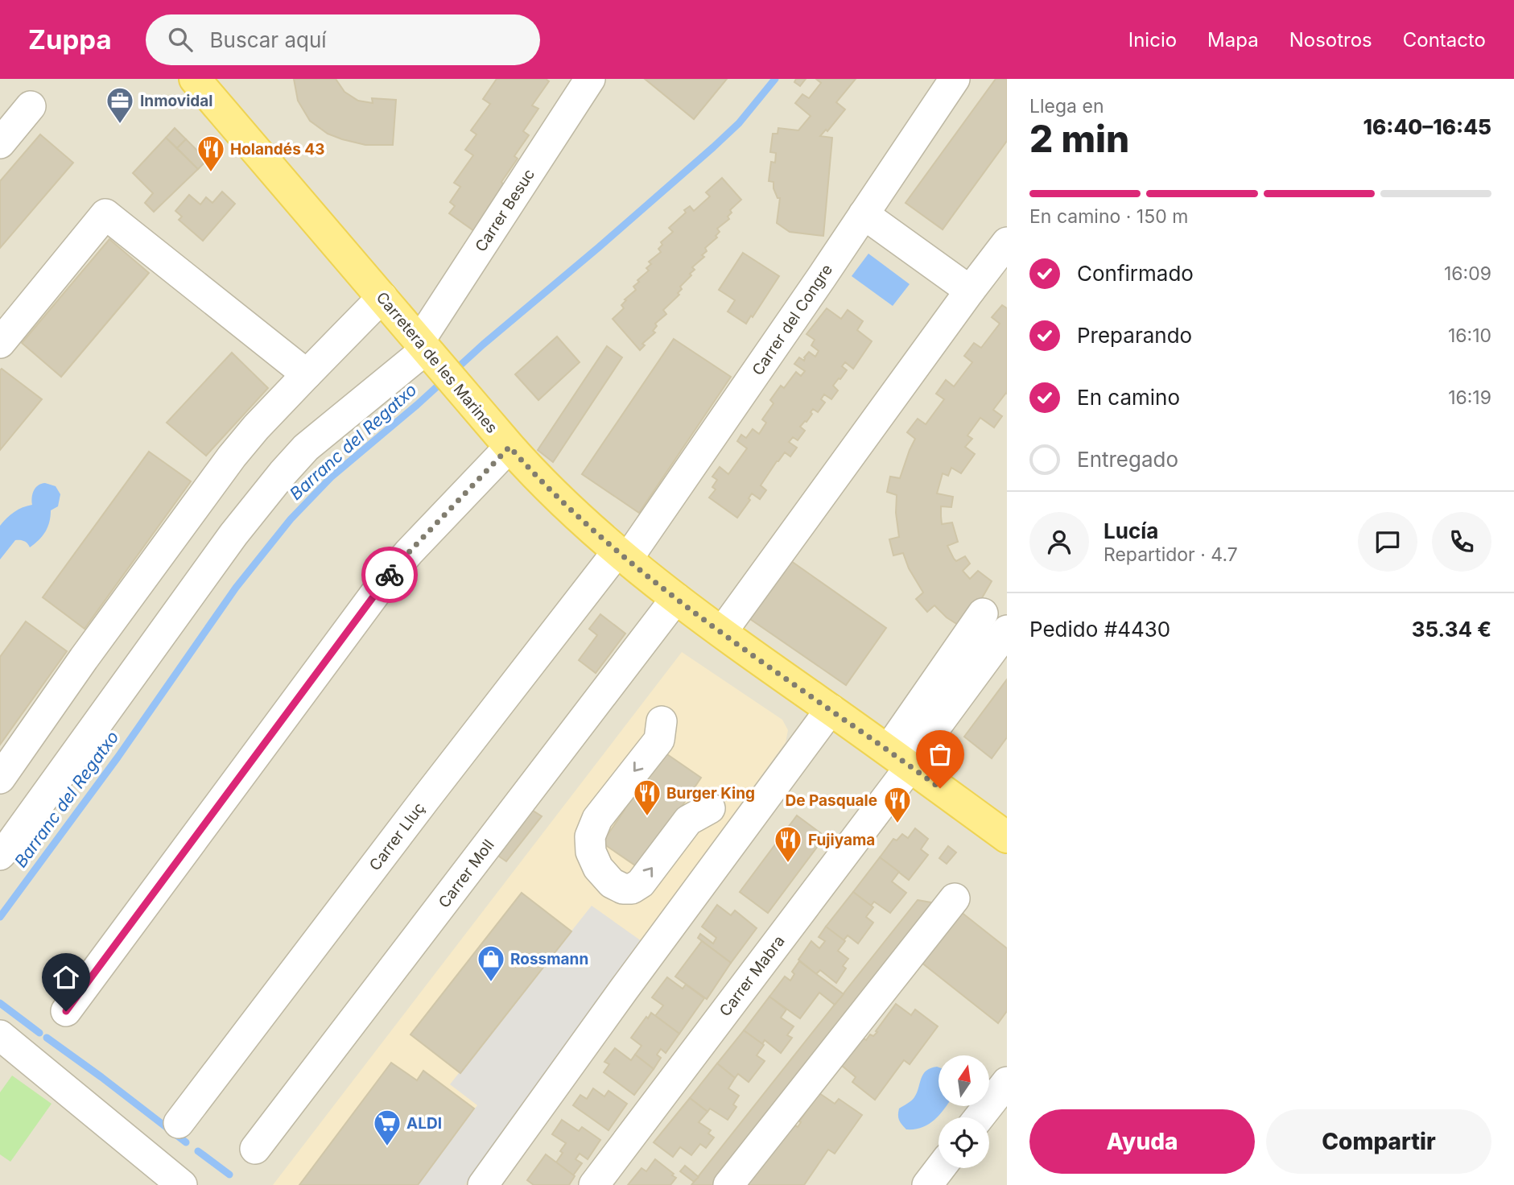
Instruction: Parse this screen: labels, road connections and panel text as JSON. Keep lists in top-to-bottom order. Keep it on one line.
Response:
{"streets":{"main road":["Carretera de les Marines"],"street":["Carrer Besuc","Carrer del Congre","Carrer Lluç","Carrer Moll","Carrer Mabra"]},"crossings":[["Carrer Besuc","Carretera de les Marines"],["Carrer del Congre","Carretera de les Marines"],["Carrer del Congre","Carrer Lluç"],["Carretera de les Marines","Carrer Lluç"],["Carretera de les Marines","Carrer Moll"],["Carretera de les Marines","Carrer Mabra"]],"water":["Barranc del Regatxo"],"places":{"office":["Inmovidal"],"restaurant":["Holandés 43","Burger King","De Pasquale","Fujiyama"],"shop":["Rossmann"],"supermarket":["ALDI"]},"north":"top","page":{"header":"Zuppa","search":"Buscar aquí","nav":["Inicio","Mapa","Nosotros","Contacto"],"heading":["2 min","Llega en","16:40–16:45"],"panel":["Lucía","Repartidor · 4.7","Pedido #4430","35.34 €"],"bar":"En camino · 150 m","list":[["Confirmado","16:09"],["Preparando","16:10"],["En camino","16:19"],"Entregado"],"buttons":["Ayuda","Compartir"]}}
